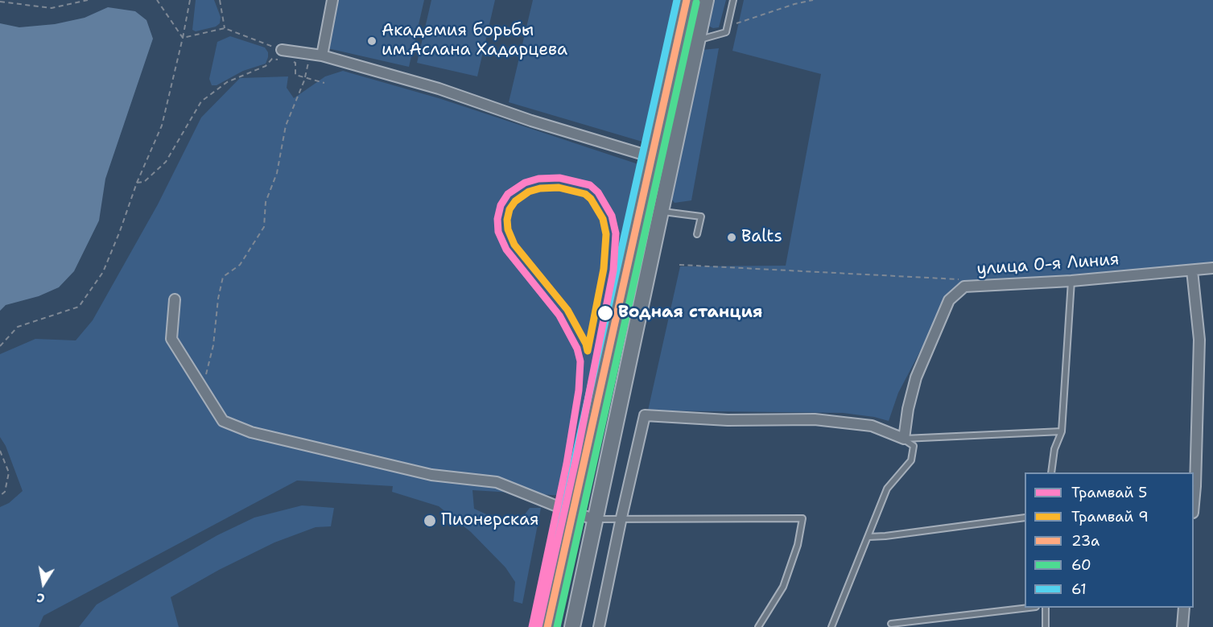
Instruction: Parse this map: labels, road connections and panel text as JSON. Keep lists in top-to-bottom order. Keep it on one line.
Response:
{"streets":{"street":["улица 0-я Линия"]},"places":["Академия борьбы им.Аслана Хадарцева","Balts","Водная станция","Пионерская"],"lines":["transit line 23a","transit line 61","transit line 60","tram line 5","tram line 9"],"legend":["Трамвай 5","Трамвай 9","23a","60","61"],"north":"bottom"}
